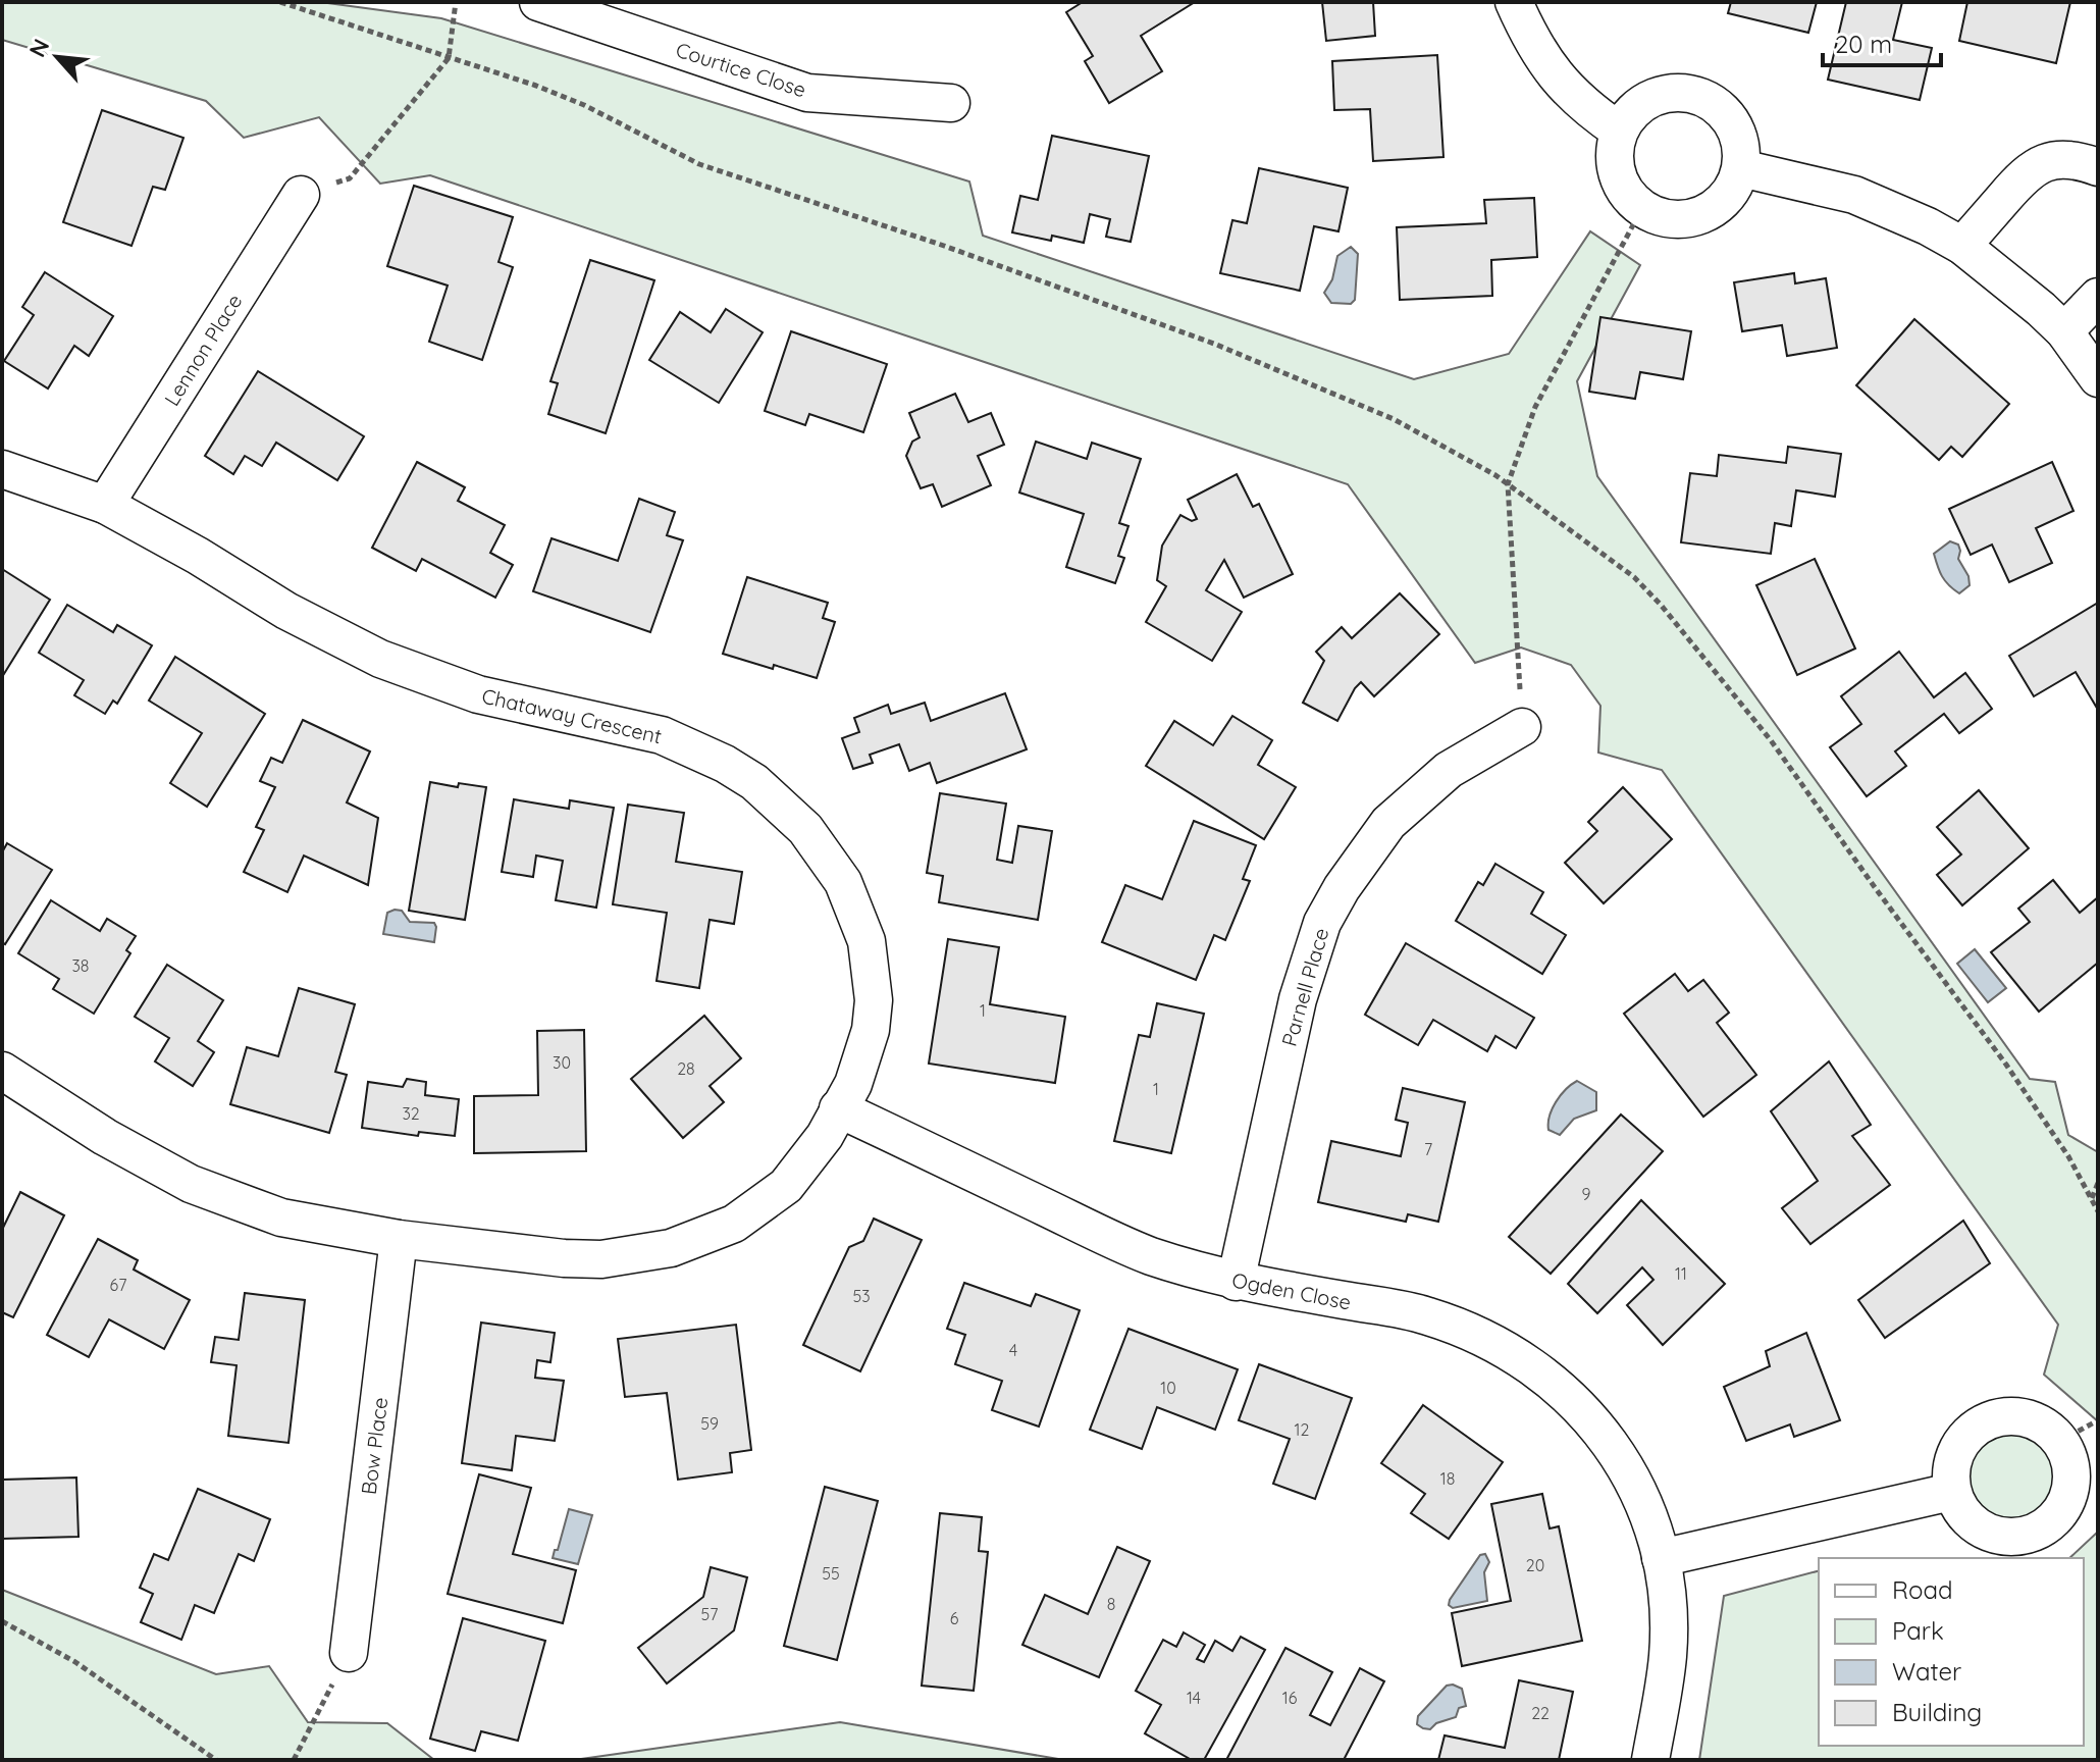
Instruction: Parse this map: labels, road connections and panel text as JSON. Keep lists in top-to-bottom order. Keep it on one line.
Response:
{"streets":{"street":["Courtice Close","Lennon Place","Chataway Crescent","Parnell Place","Ogden Close","Bow Place"]},"crossings":[["Lennon Place","Chataway Crescent"],["Chataway Crescent","Ogden Close"],["Chataway Crescent","Bow Place"],["Parnell Place","Ogden Close"]],"house_numbers":["38","1","30","28","1","32","7","9","11","67","53","4","10","59","12","18","20","55","8","57","6","14","16","22"],"legend":["Road","Park","Water","Building"],"scale_bar":"20 m","north":"top left"}
